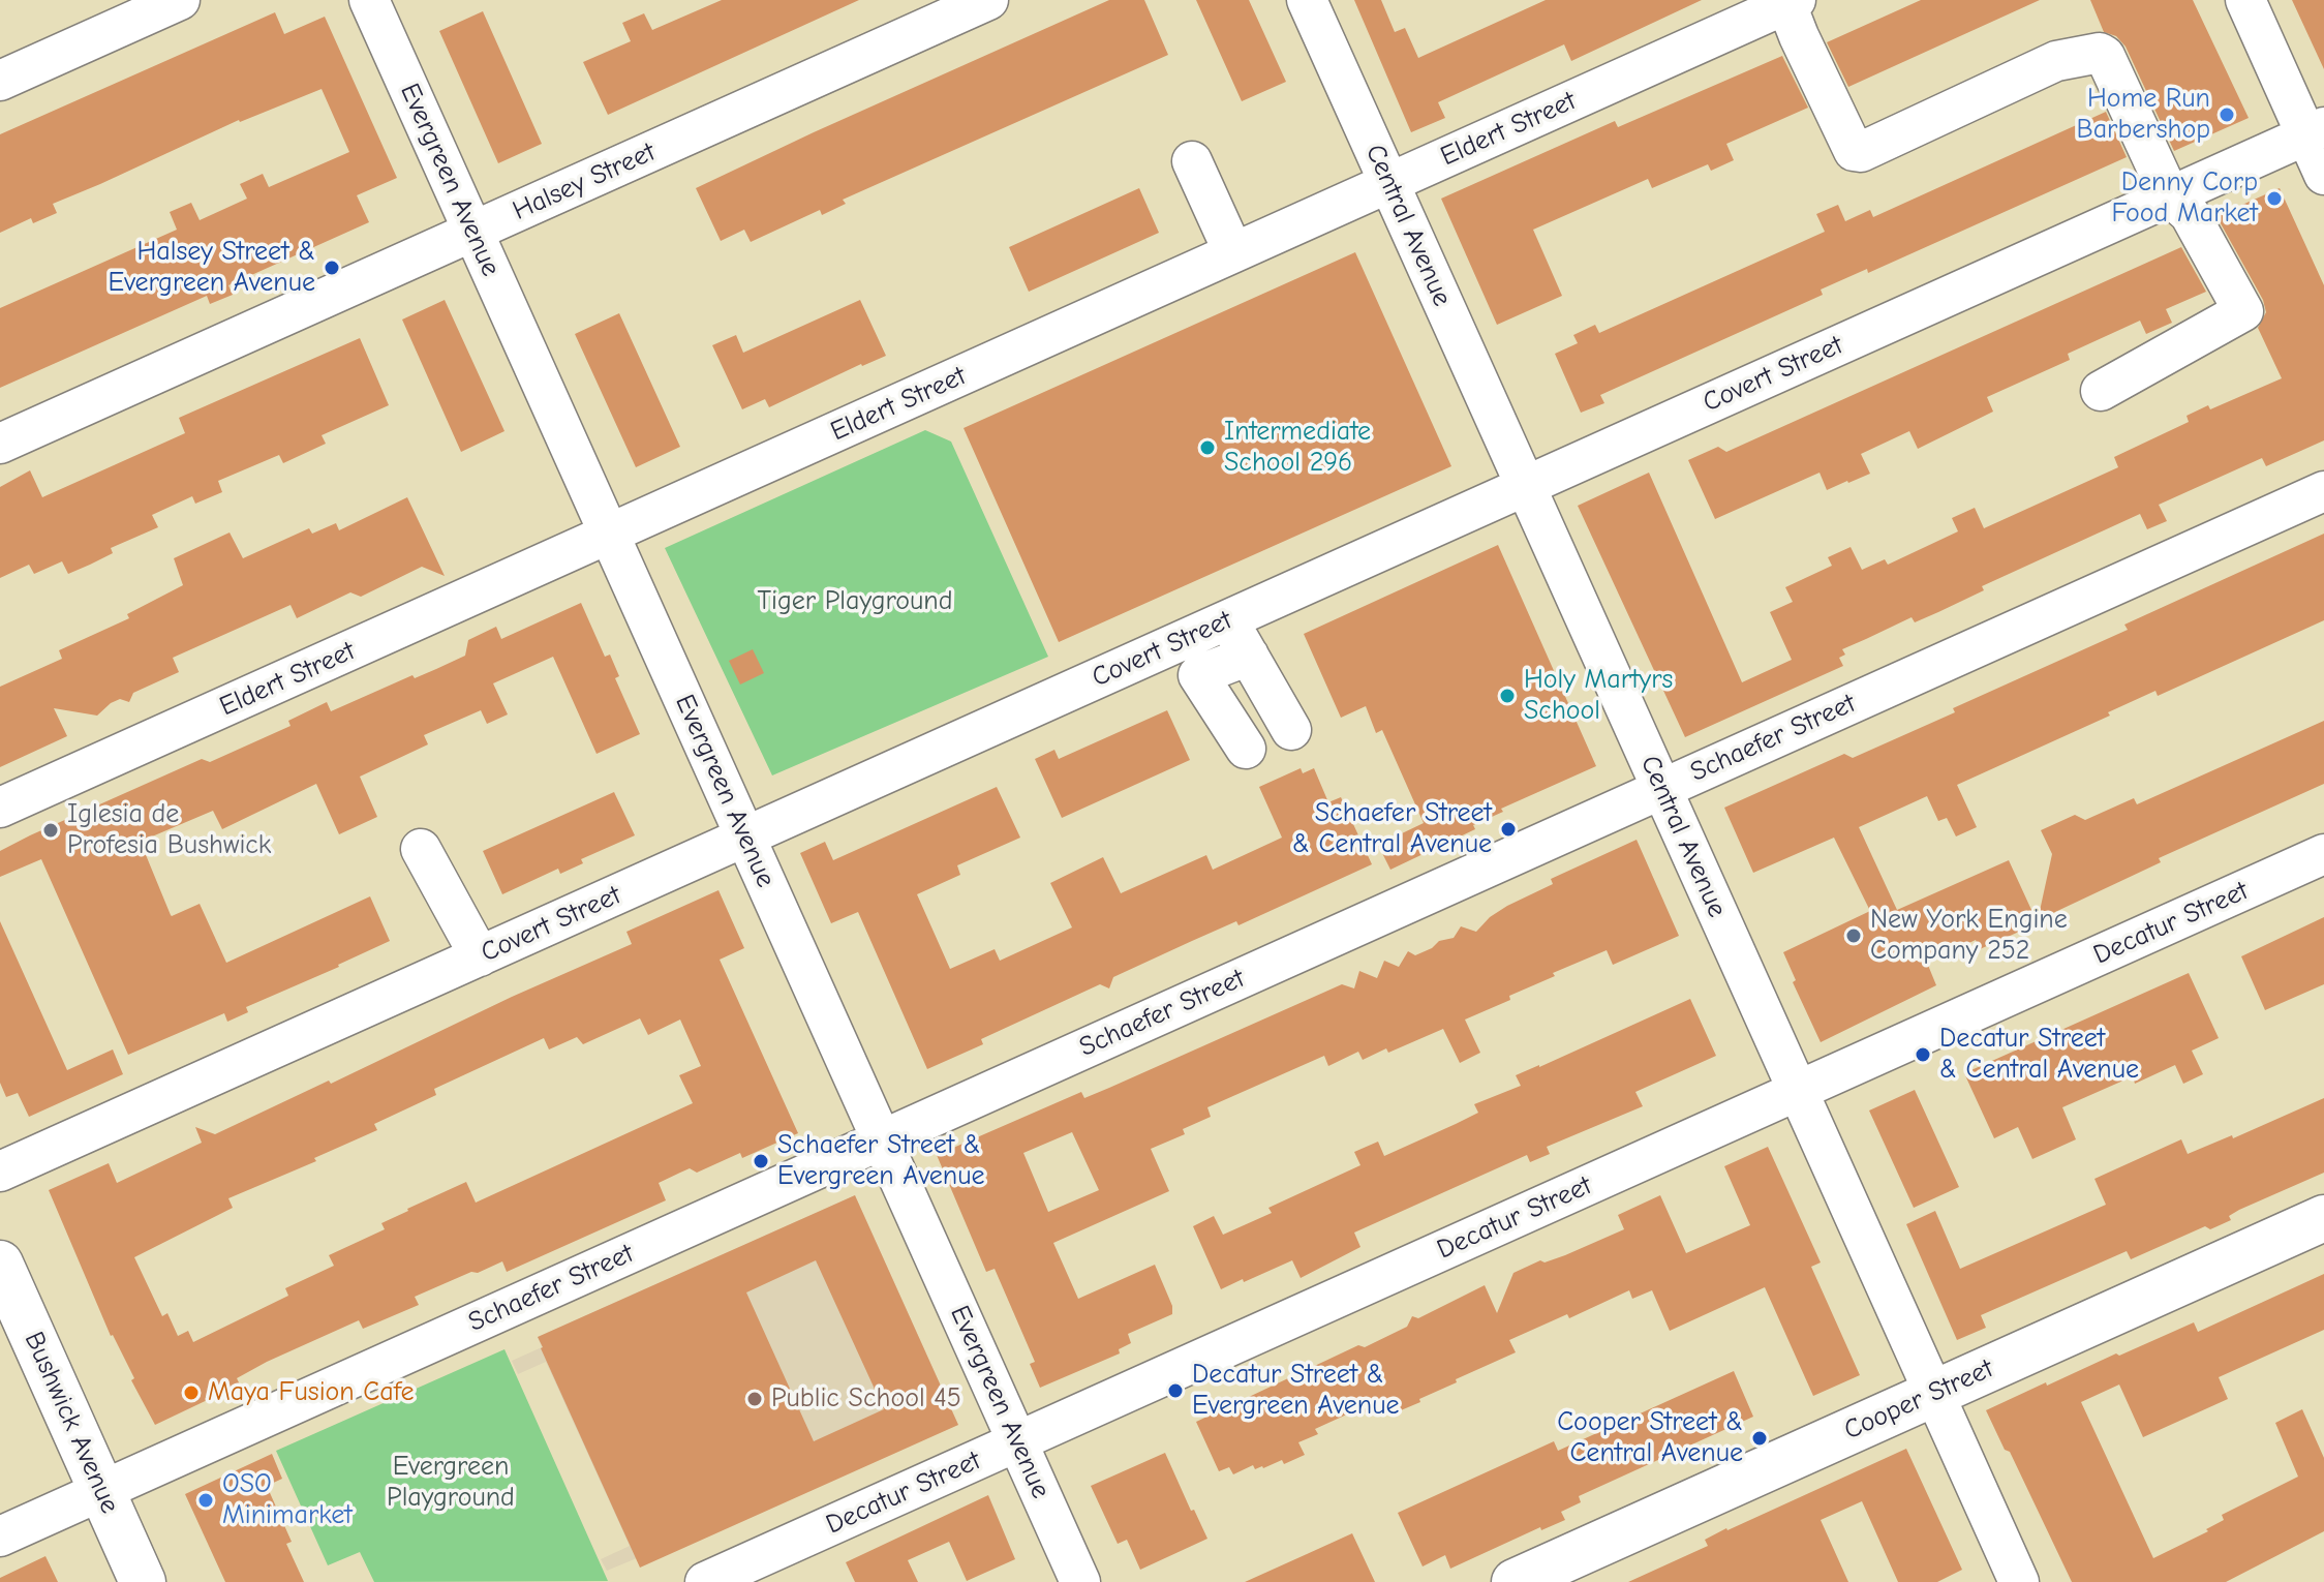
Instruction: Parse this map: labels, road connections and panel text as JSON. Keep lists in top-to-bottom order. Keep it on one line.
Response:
{"streets":{"main road":["Cooper Street","Bushwick Avenue"],"street":["Eldert Street","Evergreen Avenue","Halsey Street","Central Avenue","Covert Street","Schaefer Street","Decatur Street"]},"crossings":[["Eldert Street","Evergreen Avenue"],["Eldert Street","Central Avenue"],["Evergreen Avenue","Halsey Street"],["Evergreen Avenue","Covert Street"],["Evergreen Avenue","Schaefer Street"],["Evergreen Avenue","Decatur Street"],["Central Avenue","Covert Street"],["Central Avenue","Schaefer Street"],["Central Avenue","Decatur Street"],["Central Avenue","Cooper Street"],["Schaefer Street","Bushwick Avenue"]],"parks":["Tiger Playground","Evergreen Playground"],"places":["Home Run Barbershop","Denny Corp Food Market","Halsey Street & Evergreen Avenue","Intermediate School 296","Holy Martyrs School","Schaefer Street & Central Avenue","Iglesia de Profesia Bushwick","New York Engine Company 252","Decatur Street & Central Avenue","Schaefer Street & Evergreen Avenue","Decatur Street & Evergreen Avenue","Maya Fusion Cafe","Public School 45","Cooper Street & Central Avenue","OSO Minimarket"]}
